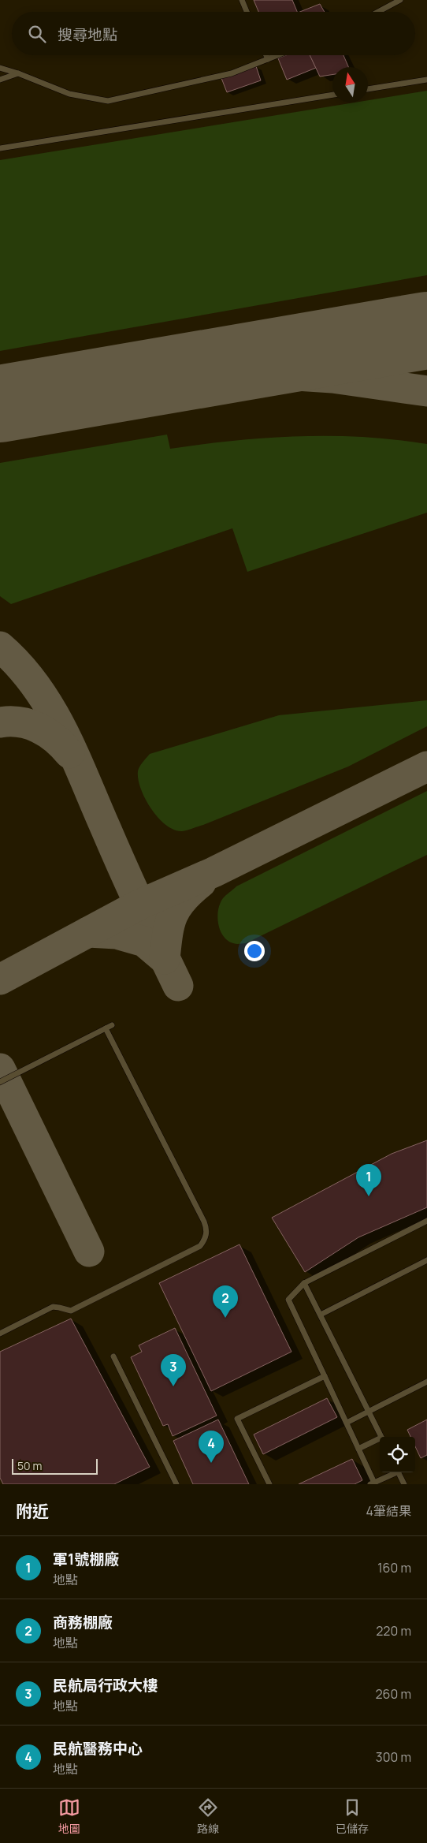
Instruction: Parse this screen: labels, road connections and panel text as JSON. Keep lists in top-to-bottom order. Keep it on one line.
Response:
{"scale_bar":"50 m","north":"top","page":{"search":"搜尋地點","pins":["1","2","3","4"],"scale":"50 m","heading":["附近","4筆結果"],"list":[{"mark":"1","name":"軍1號棚廠","note":"地點","value":"160 m"},{"mark":"2","name":"商務棚廠","note":"地點","value":"220 m"},{"mark":"3","name":"民航局行政大樓","note":"地點","value":"260 m"},{"mark":"4","name":"民航醫務中心","note":"地點","value":"300 m"}],"nav":["地圖","路線","已儲存"]}}
